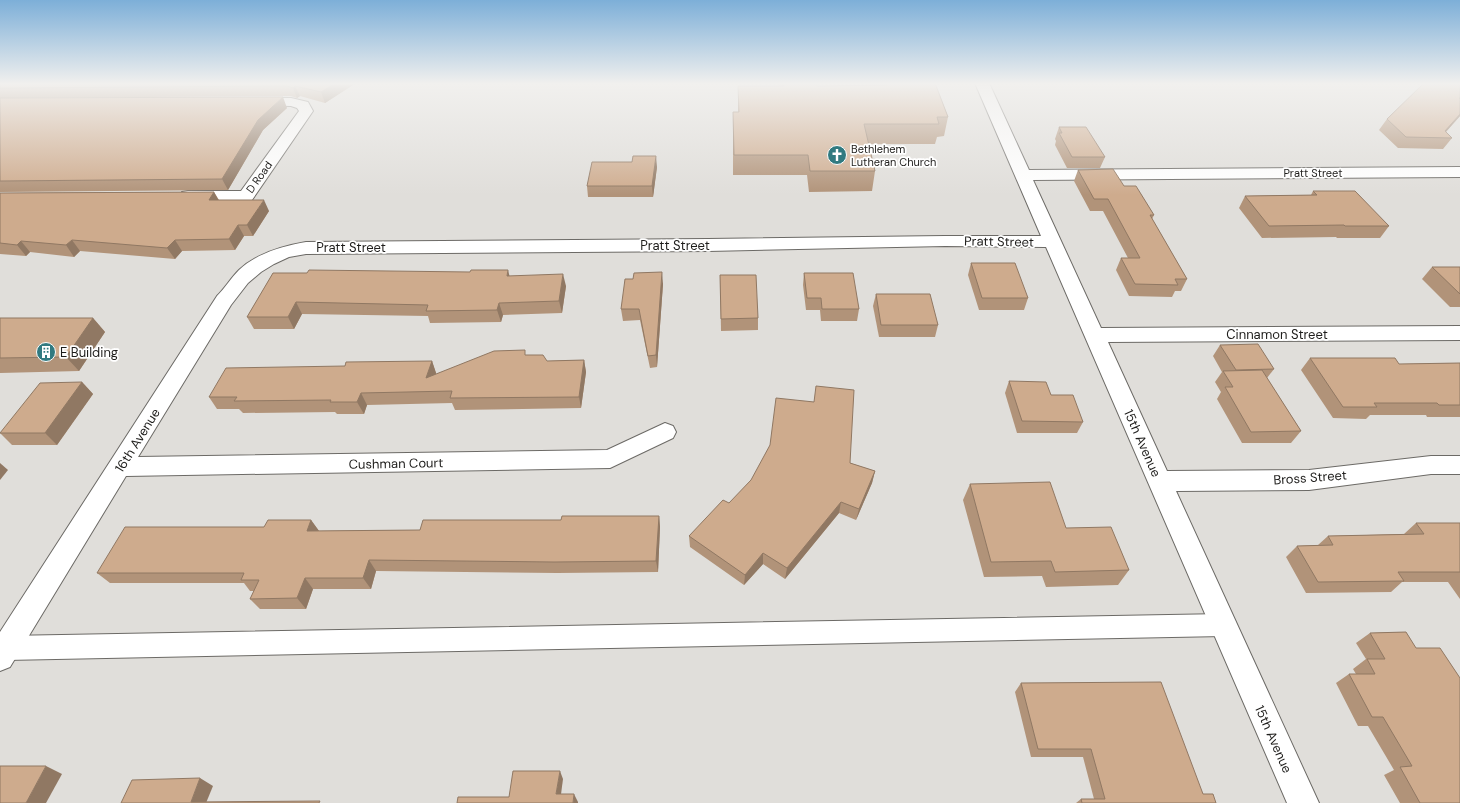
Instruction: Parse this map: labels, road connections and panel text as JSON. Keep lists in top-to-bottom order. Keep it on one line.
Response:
{"streets":{"street":["Pratt Street","D Road","Cinnamon Street","16th Avenue","15th Avenue","Cushman Court","Bross Street"]},"crossings":[["Pratt Street","16th Avenue"],["Pratt Street","15th Avenue"],["Cinnamon Street","15th Avenue"],["16th Avenue","Cushman Court"],["15th Avenue","Bross Street"]],"places":{"church":["Bethlehem Lutheran Church"],"building":["E Building"]}}
